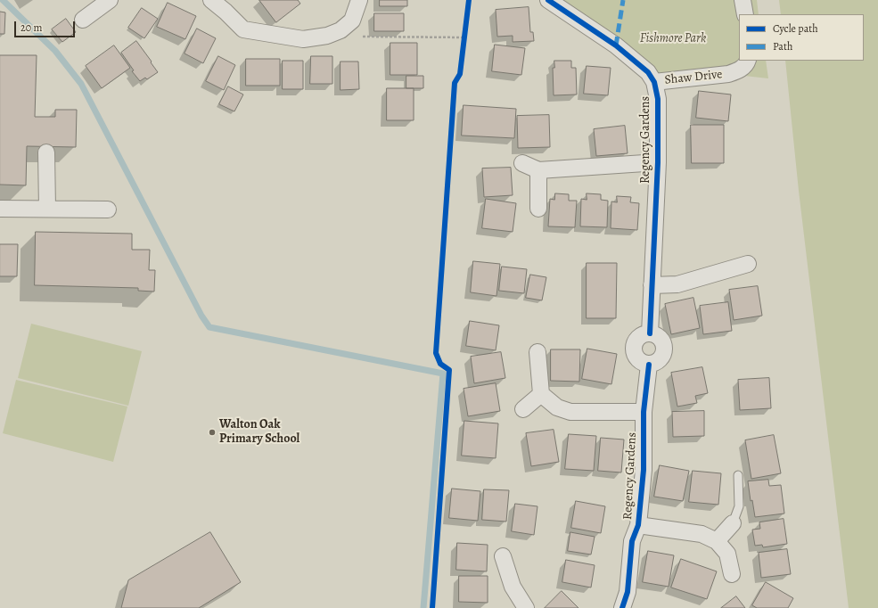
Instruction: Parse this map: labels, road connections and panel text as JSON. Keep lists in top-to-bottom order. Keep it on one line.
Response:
{"streets":{"street":["Shaw Drive","Regency Gardens"]},"crossings":[["Shaw Drive","Regency Gardens"]],"parks":["Fishmore Park"],"places":["Walton Oak Primary School"],"legend":["Cycle path","Path"],"scale_bar":"20 m"}
